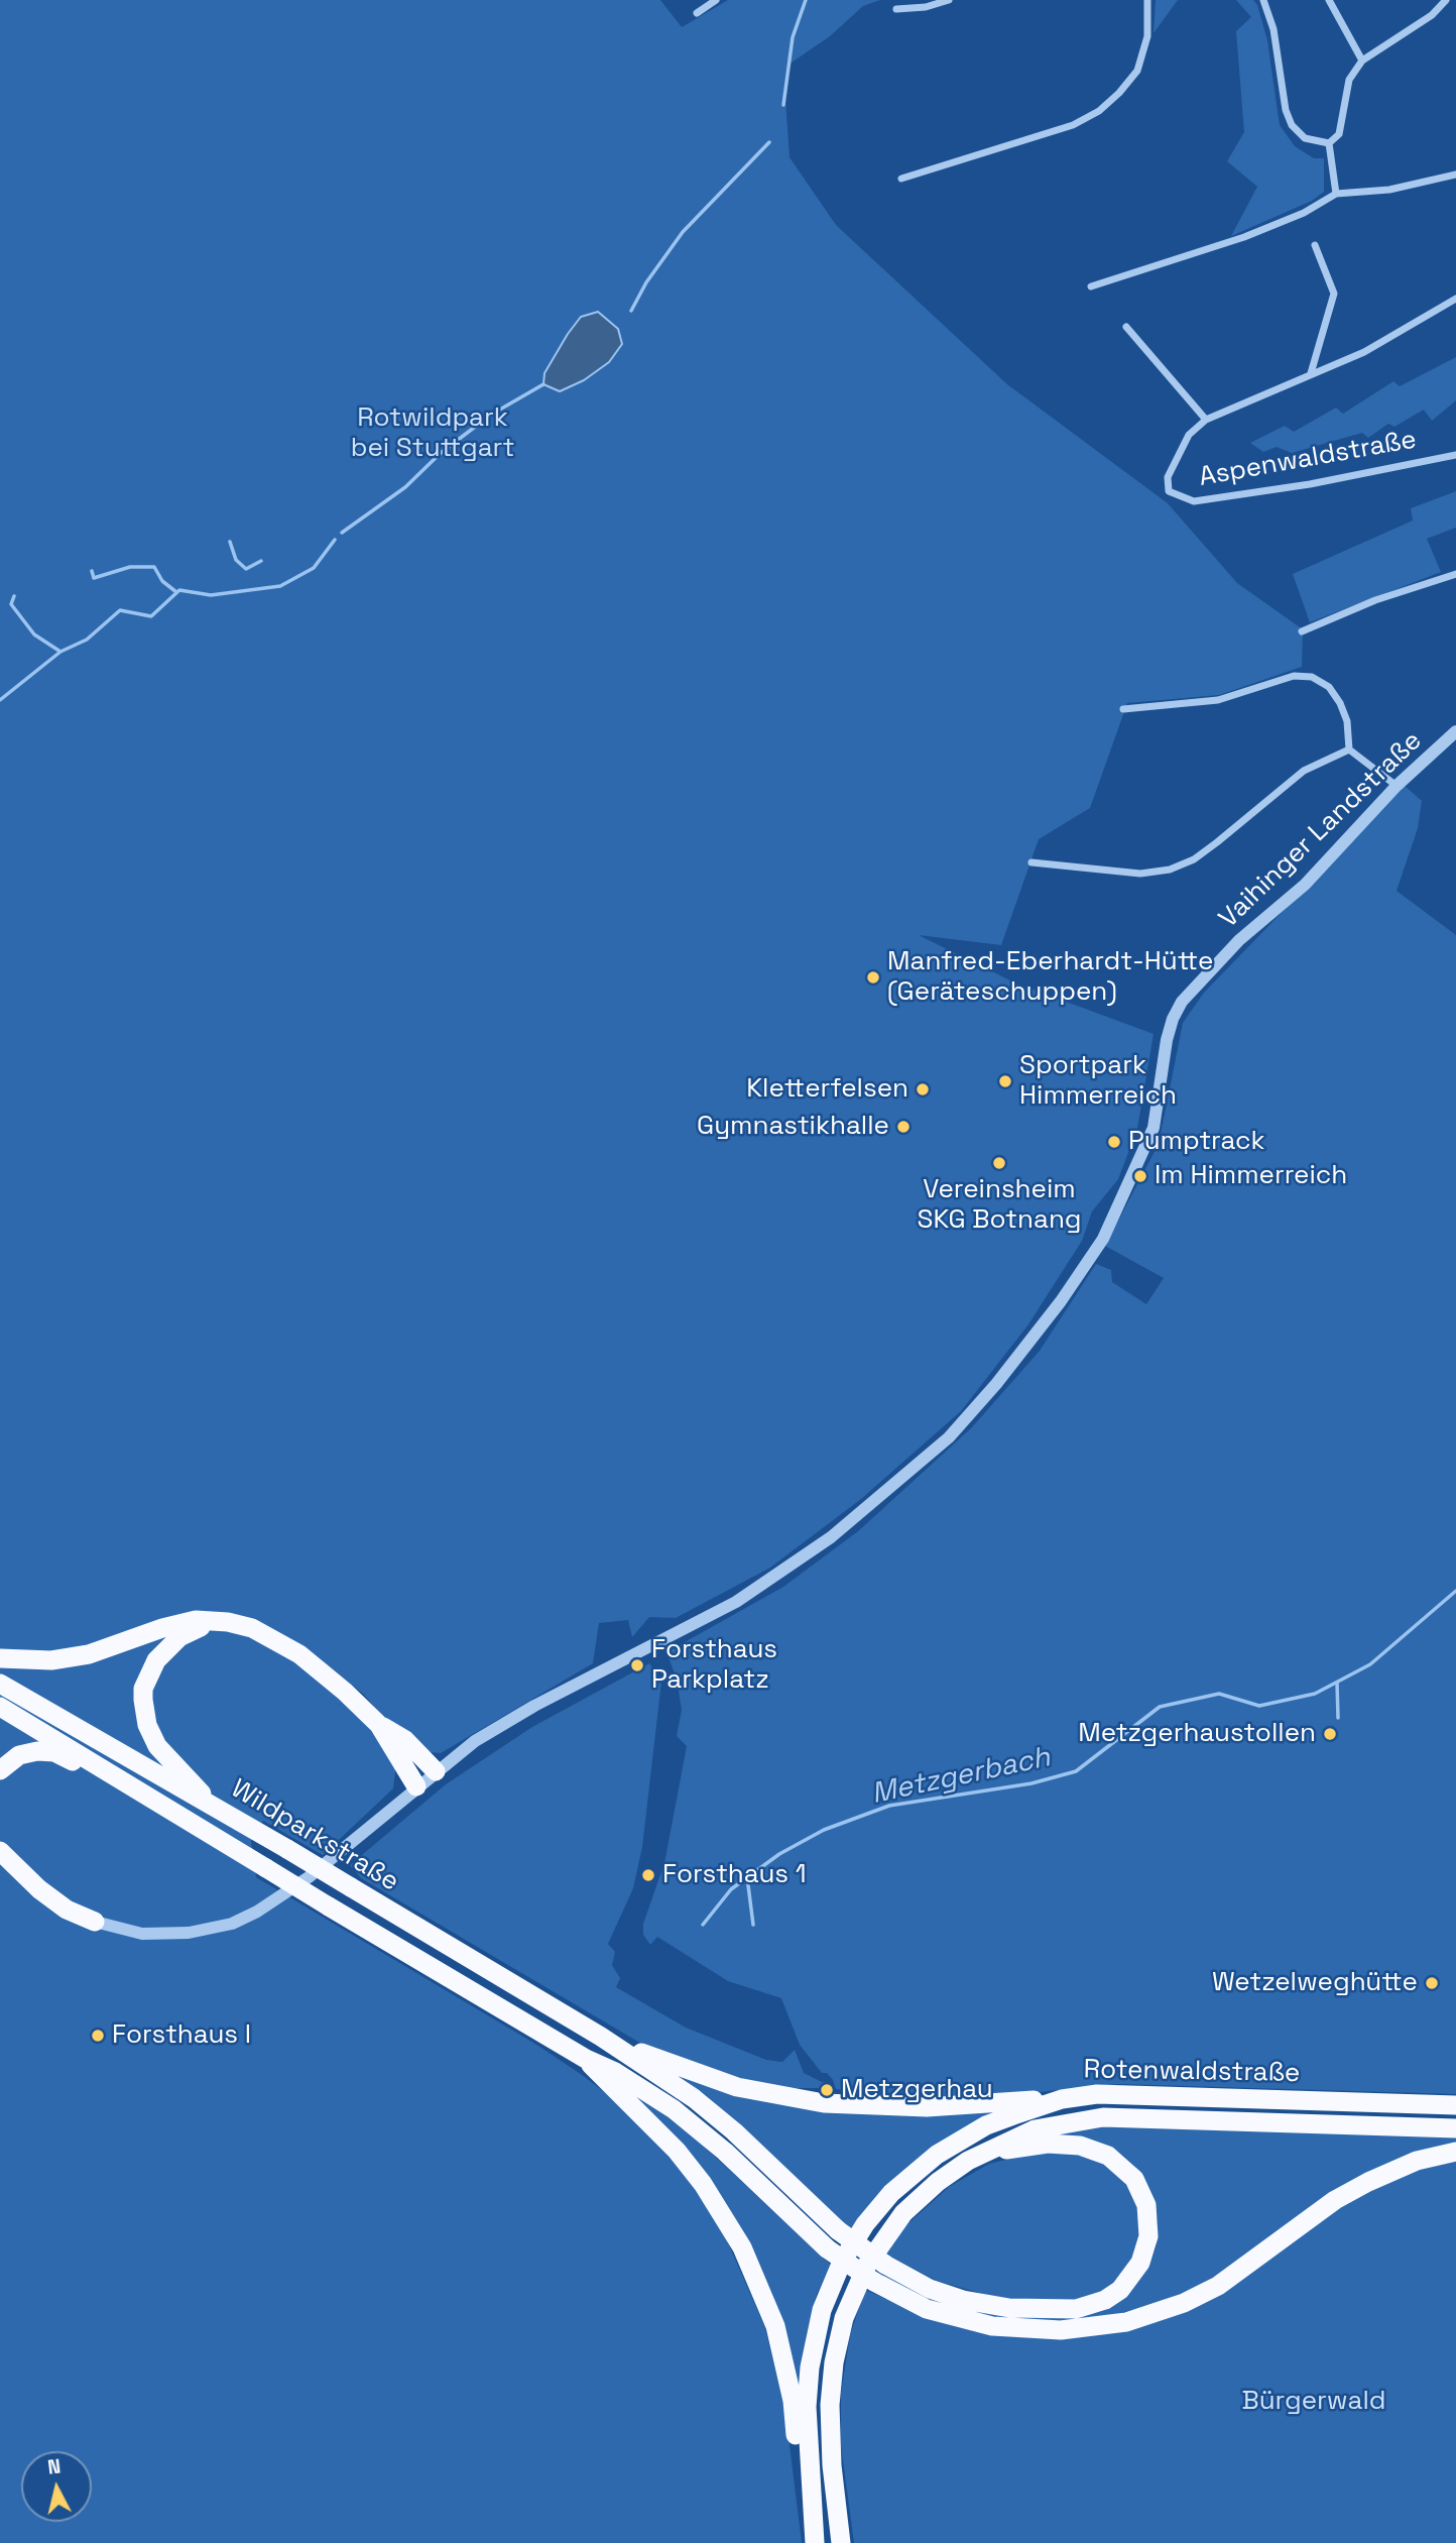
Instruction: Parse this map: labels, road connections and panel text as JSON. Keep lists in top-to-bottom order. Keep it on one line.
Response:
{"streets":{"highway":["Wildparkstraße","Rotenwaldstraße"],"street":["Aspenwaldstraße","Vaihinger Landstraße"]},"water":["Metzgerbach"],"parks":["Rotwildpark bei Stuttgart","Bürgerwald"],"places":["Manfred-Eberhardt-Hütte (Geräteschuppen)","Sportpark Himmerreich","Kletterfelsen","Gymnastikhalle","Pumptrack","Vereinsheim SKG Botnang","Im Himmerreich","Forsthaus Parkplatz","Metzgerhaustollen","Forsthaus 1","Wetzelweghütte","Forsthaus I","Metzgerhau"],"north":"top"}
